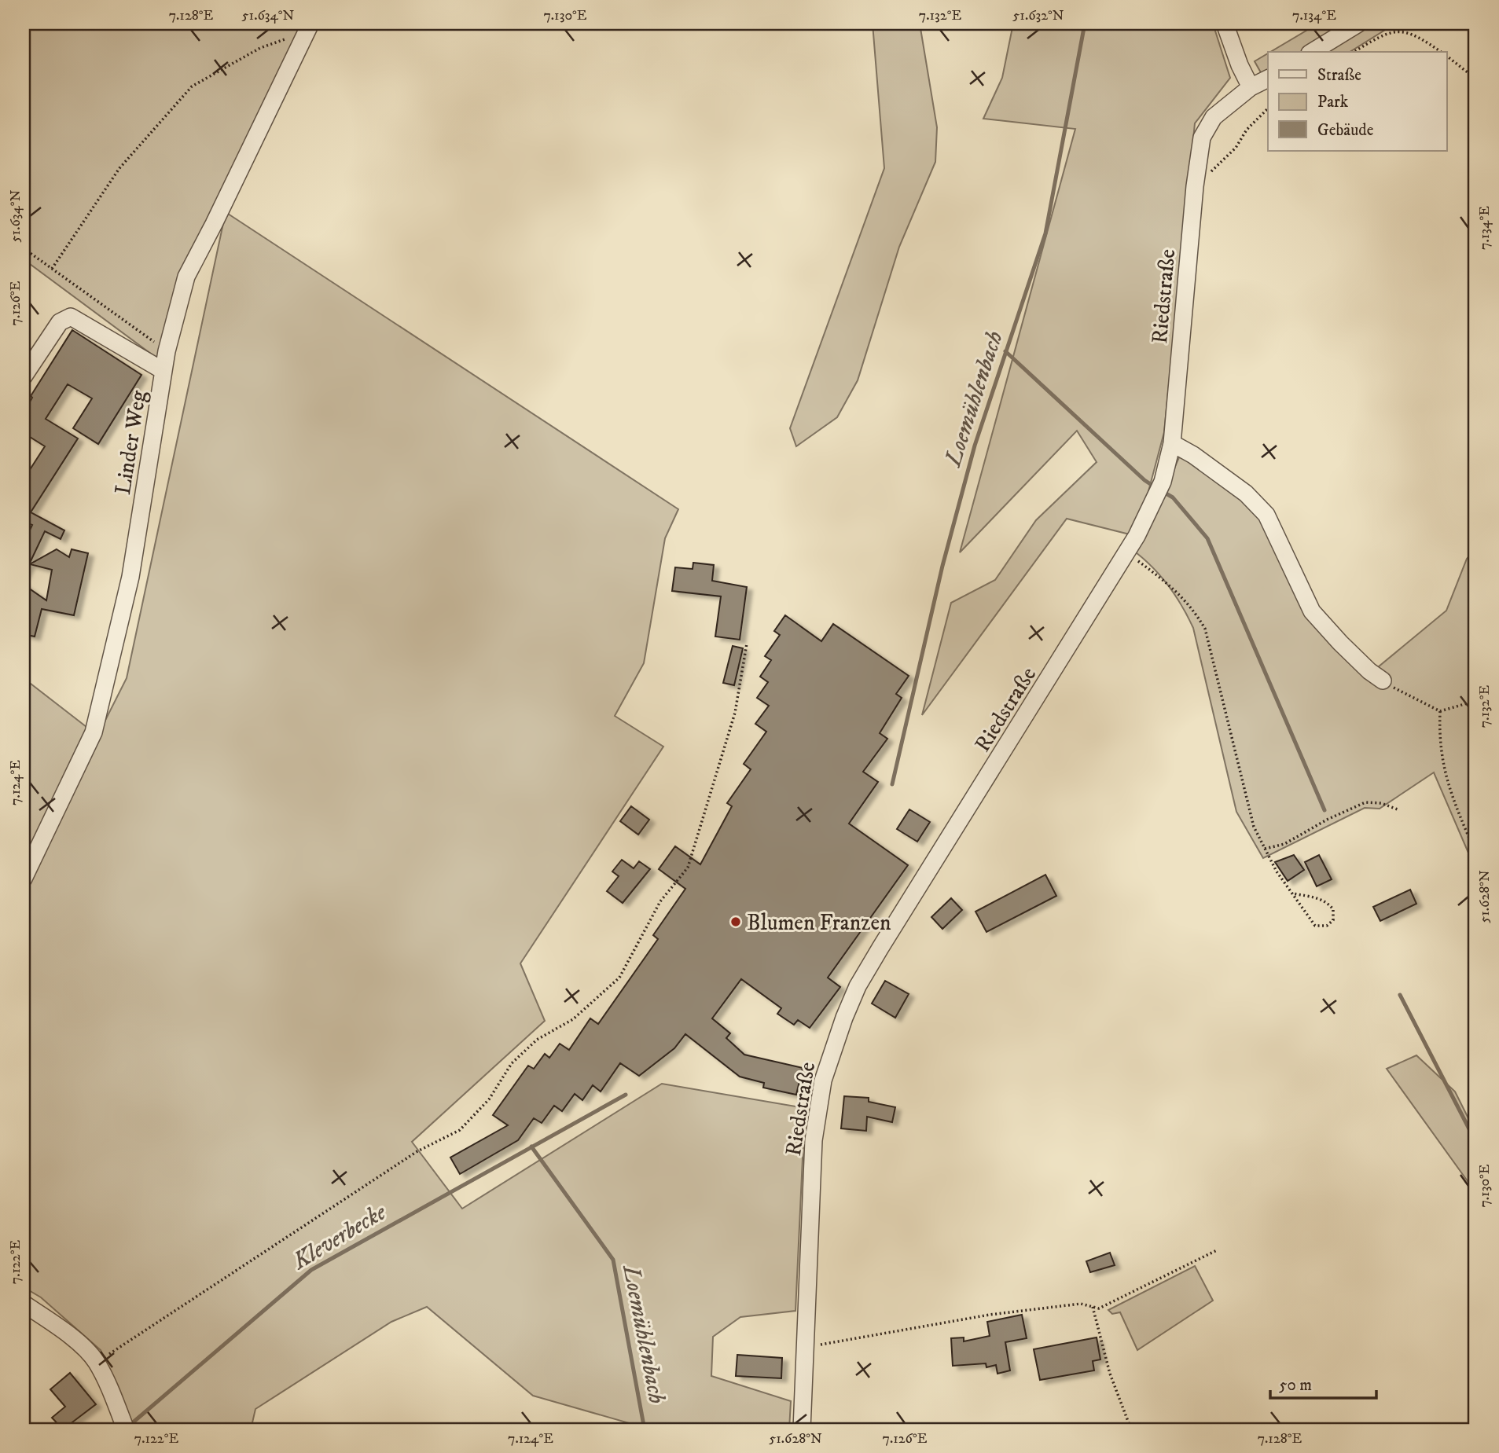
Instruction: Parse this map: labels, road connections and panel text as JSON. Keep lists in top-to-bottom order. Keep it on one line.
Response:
{"streets":{"street":["Riedstraße","Linder Weg"]},"water":["Loemühlenbach","Kleverbecke"],"places":["Blumen Franzen"],"legend":["Straße","Park","Gebäude"],"scale_bar":"50 m","coordinates":["7.128°E","51.634°N","7.130°E","7.132°E","51.632°N","7.134°E","7.126°E","7.124°E","51.628°N","7.122°E"]}
